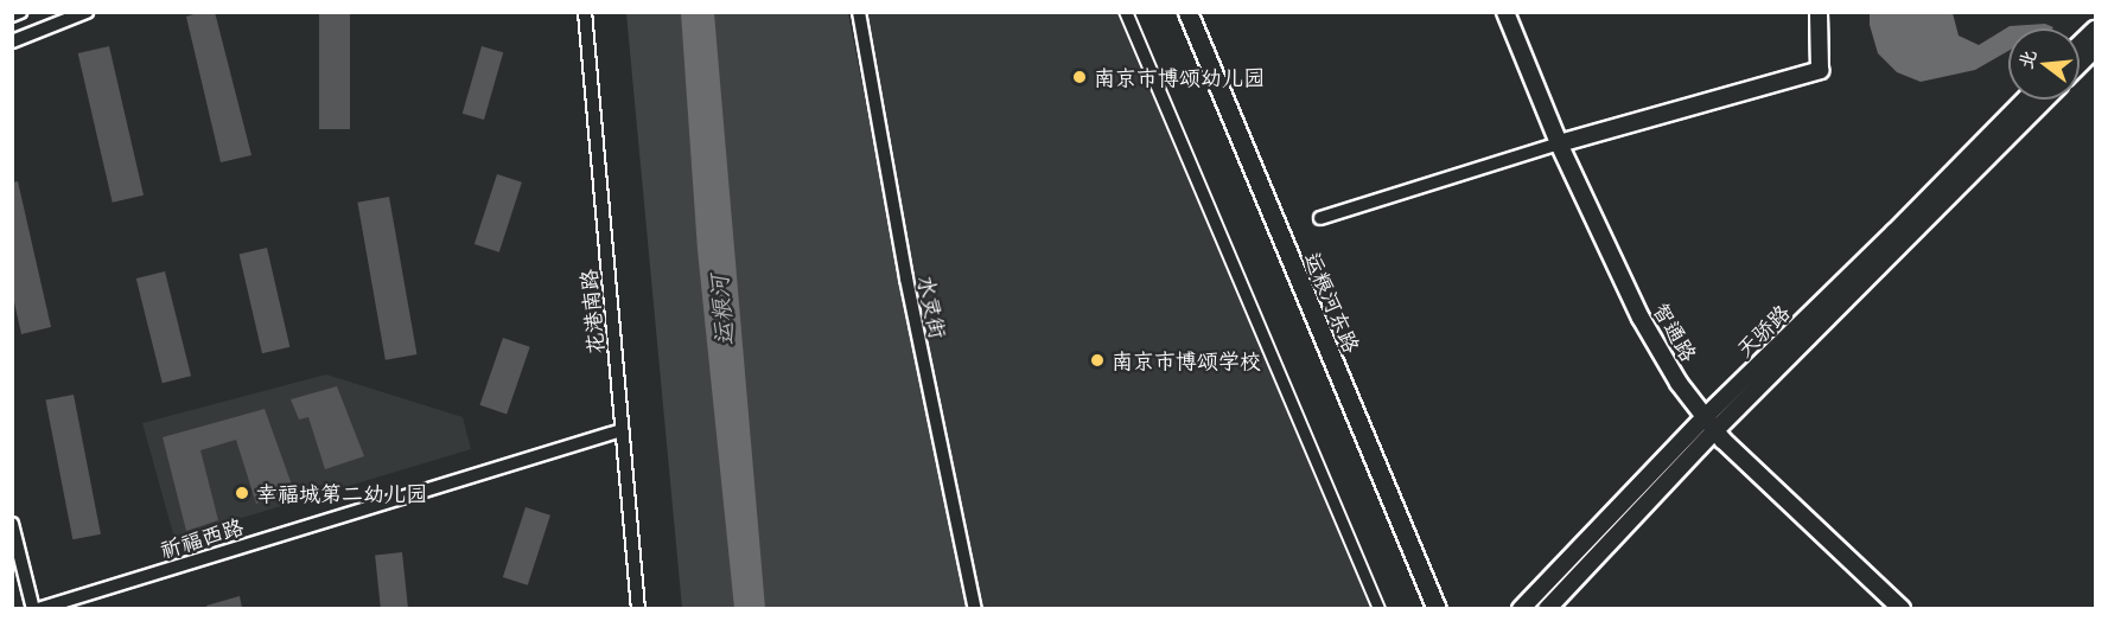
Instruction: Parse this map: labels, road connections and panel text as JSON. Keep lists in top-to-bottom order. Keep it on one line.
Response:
{"streets":{"main road":["运粮河东路"],"street":["水灵街","花港南路","天骄路","智通路","祈福西路"]},"crossings":[["花港南路","祈福西路"],["天骄路","智通路"]],"water":["运粮河"],"places":["南京市博颂幼儿园","南京市博颂学校","幸福城第二幼儿园"],"north":"left"}
